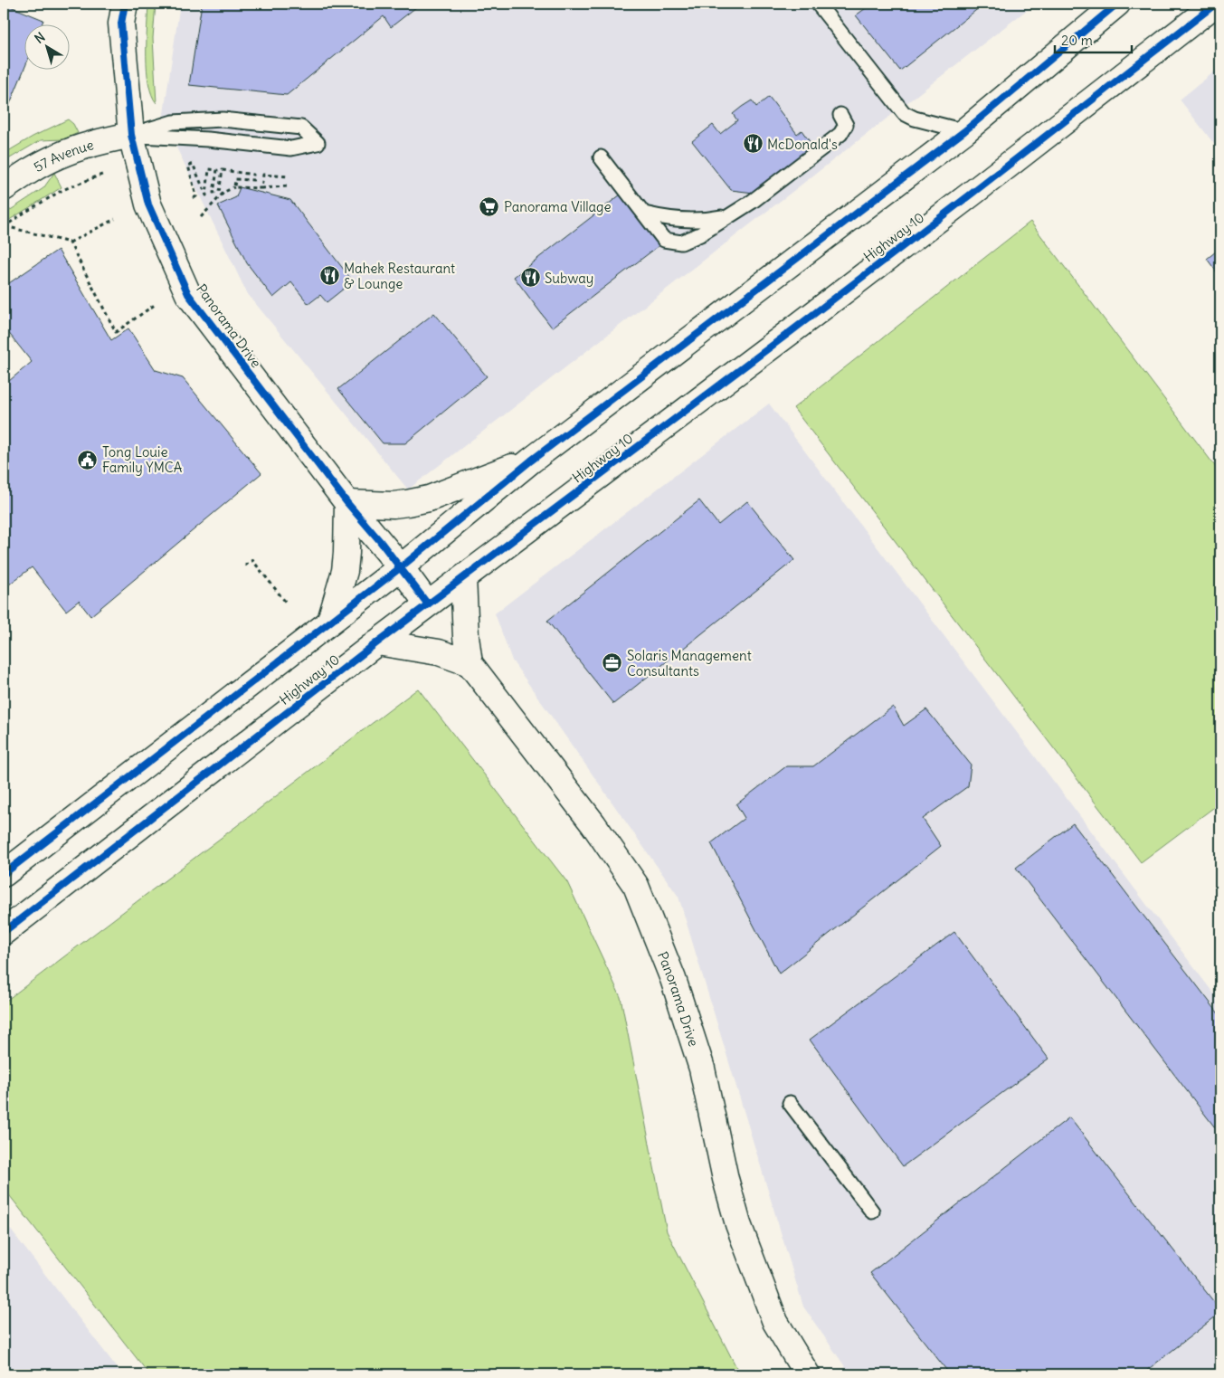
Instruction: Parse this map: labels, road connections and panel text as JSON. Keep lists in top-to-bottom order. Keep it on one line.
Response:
{"streets":{"main road":["57 Avenue","Highway 10","Panorama Drive"]},"crossings":[["57 Avenue","Panorama Drive"],["Highway 10","Panorama Drive"]],"places":{"restaurant":["McDonald's","Mahek Restaurant & Lounge","Subway"],"supermarket":["Panorama Village"],"public building":["Tong Louie Family YMCA"],"office":["Solaris Management Consultants"]},"scale_bar":"20 m","north":"top left"}
